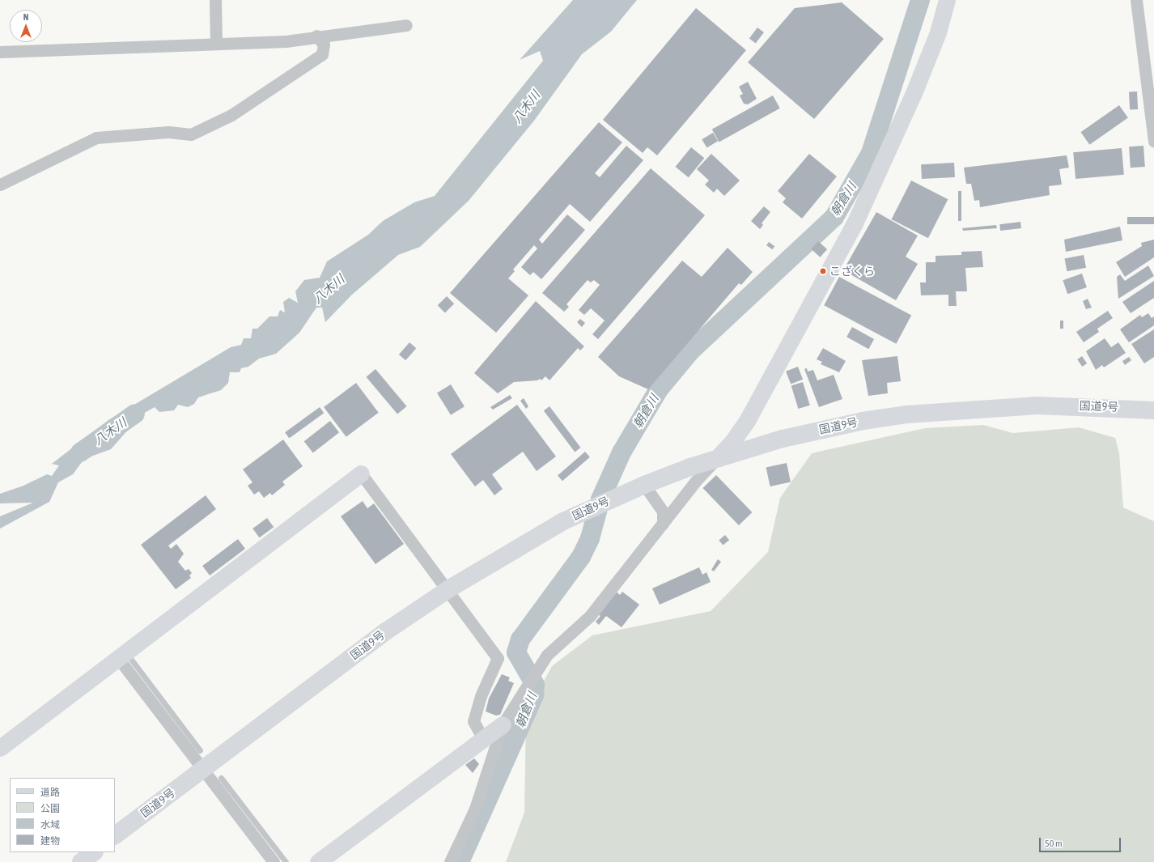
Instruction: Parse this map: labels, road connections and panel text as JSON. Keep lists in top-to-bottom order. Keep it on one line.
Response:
{"streets":{"highway":["国道9号"]},"water":["八木川","朝倉川"],"places":["こざくら"],"legend":["道路","公園","水域","建物"],"scale_bar":"50 m","north":"top"}
